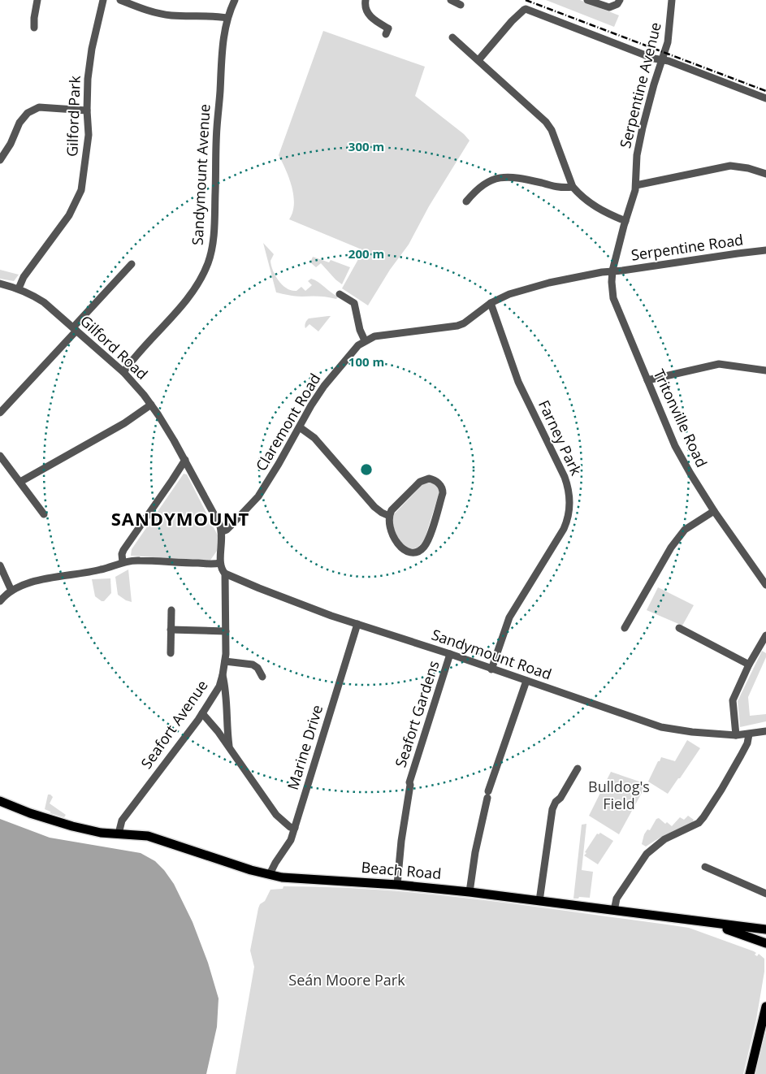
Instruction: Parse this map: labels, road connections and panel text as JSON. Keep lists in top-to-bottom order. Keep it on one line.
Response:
{"streets":{"main road":["Beach Road"],"street":["Serpentine Avenue","Gilford Park","Sandymount Avenue","Serpentine Road","Gilford Road","Tritonville Road","Claremont Road","Farney Park","Sandymount Road","Seafort Gardens","Seafort Avenue","Marine Drive"]},"crossings":[["Serpentine Avenue","Serpentine Road"],["Serpentine Avenue","Tritonville Road"],["Serpentine Avenue","Claremont Road"],["Gilford Park","Gilford Road"],["Sandymount Avenue","Gilford Road"],["Serpentine Road","Tritonville Road"],["Serpentine Road","Claremont Road"],["Gilford Road","Claremont Road"],["Tritonville Road","Claremont Road"],["Claremont Road","Farney Park"],["Farney Park","Sandymount Road"],["Sandymount Road","Seafort Gardens"],["Sandymount Road","Seafort Avenue"],["Sandymount Road","Marine Drive"],["Seafort Gardens","Beach Road"],["Seafort Avenue","Beach Road"],["Marine Drive","Beach Road"]],"districts":["SANDYMOUNT"],"parks":["Bulldog's Field","Seán Moore Park"],"rings":["300 m","200 m","100 m"]}
